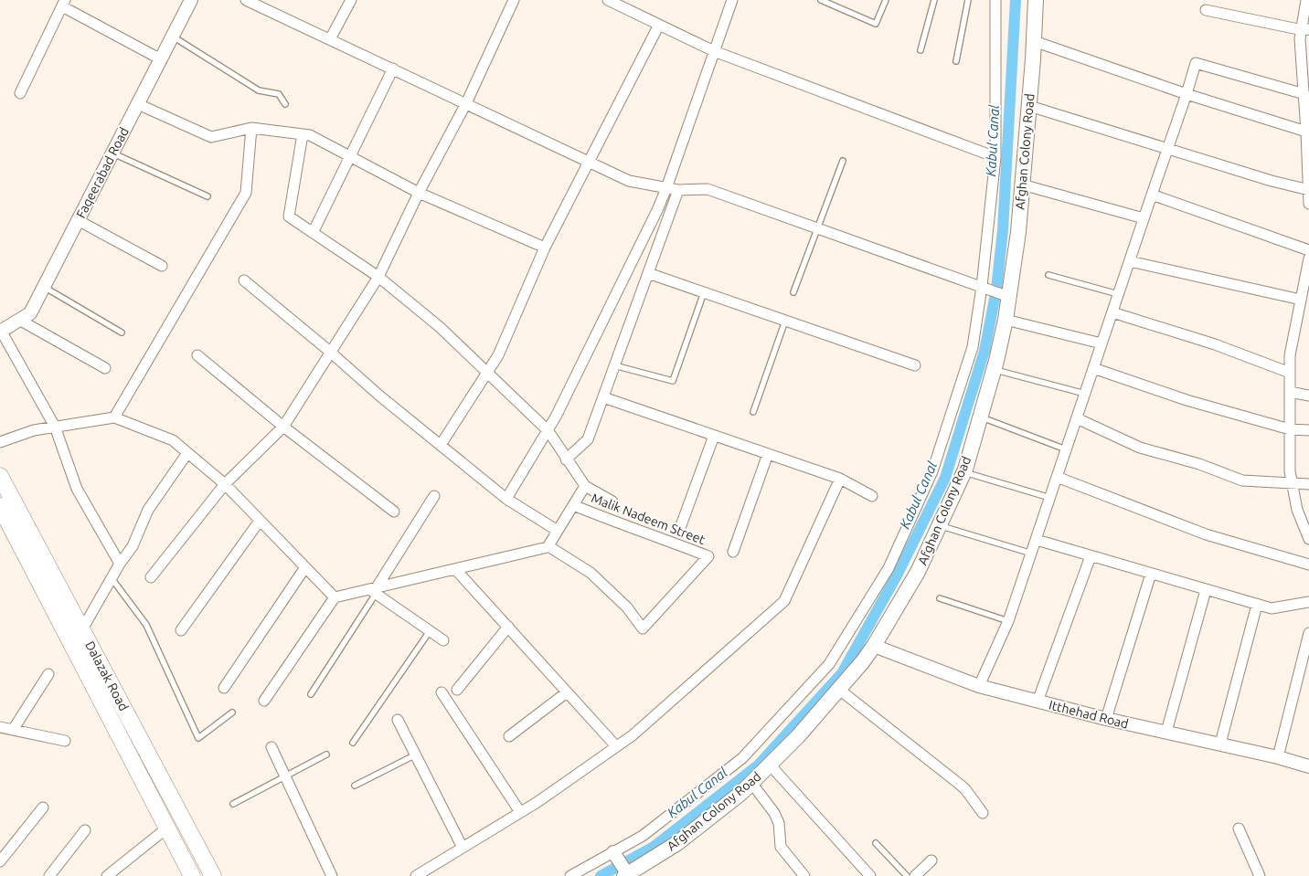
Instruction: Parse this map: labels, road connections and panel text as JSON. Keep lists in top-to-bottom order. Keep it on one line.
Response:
{"streets":{"main road":["Afghan Colony Road","Dalazak Road"],"street":["Faqeerabad Road","Malik Nadeem Street","Itthehad Road"]},"crossings":[["Afghan Colony Road","Itthehad Road"]],"water":["Kabul Canal"]}
